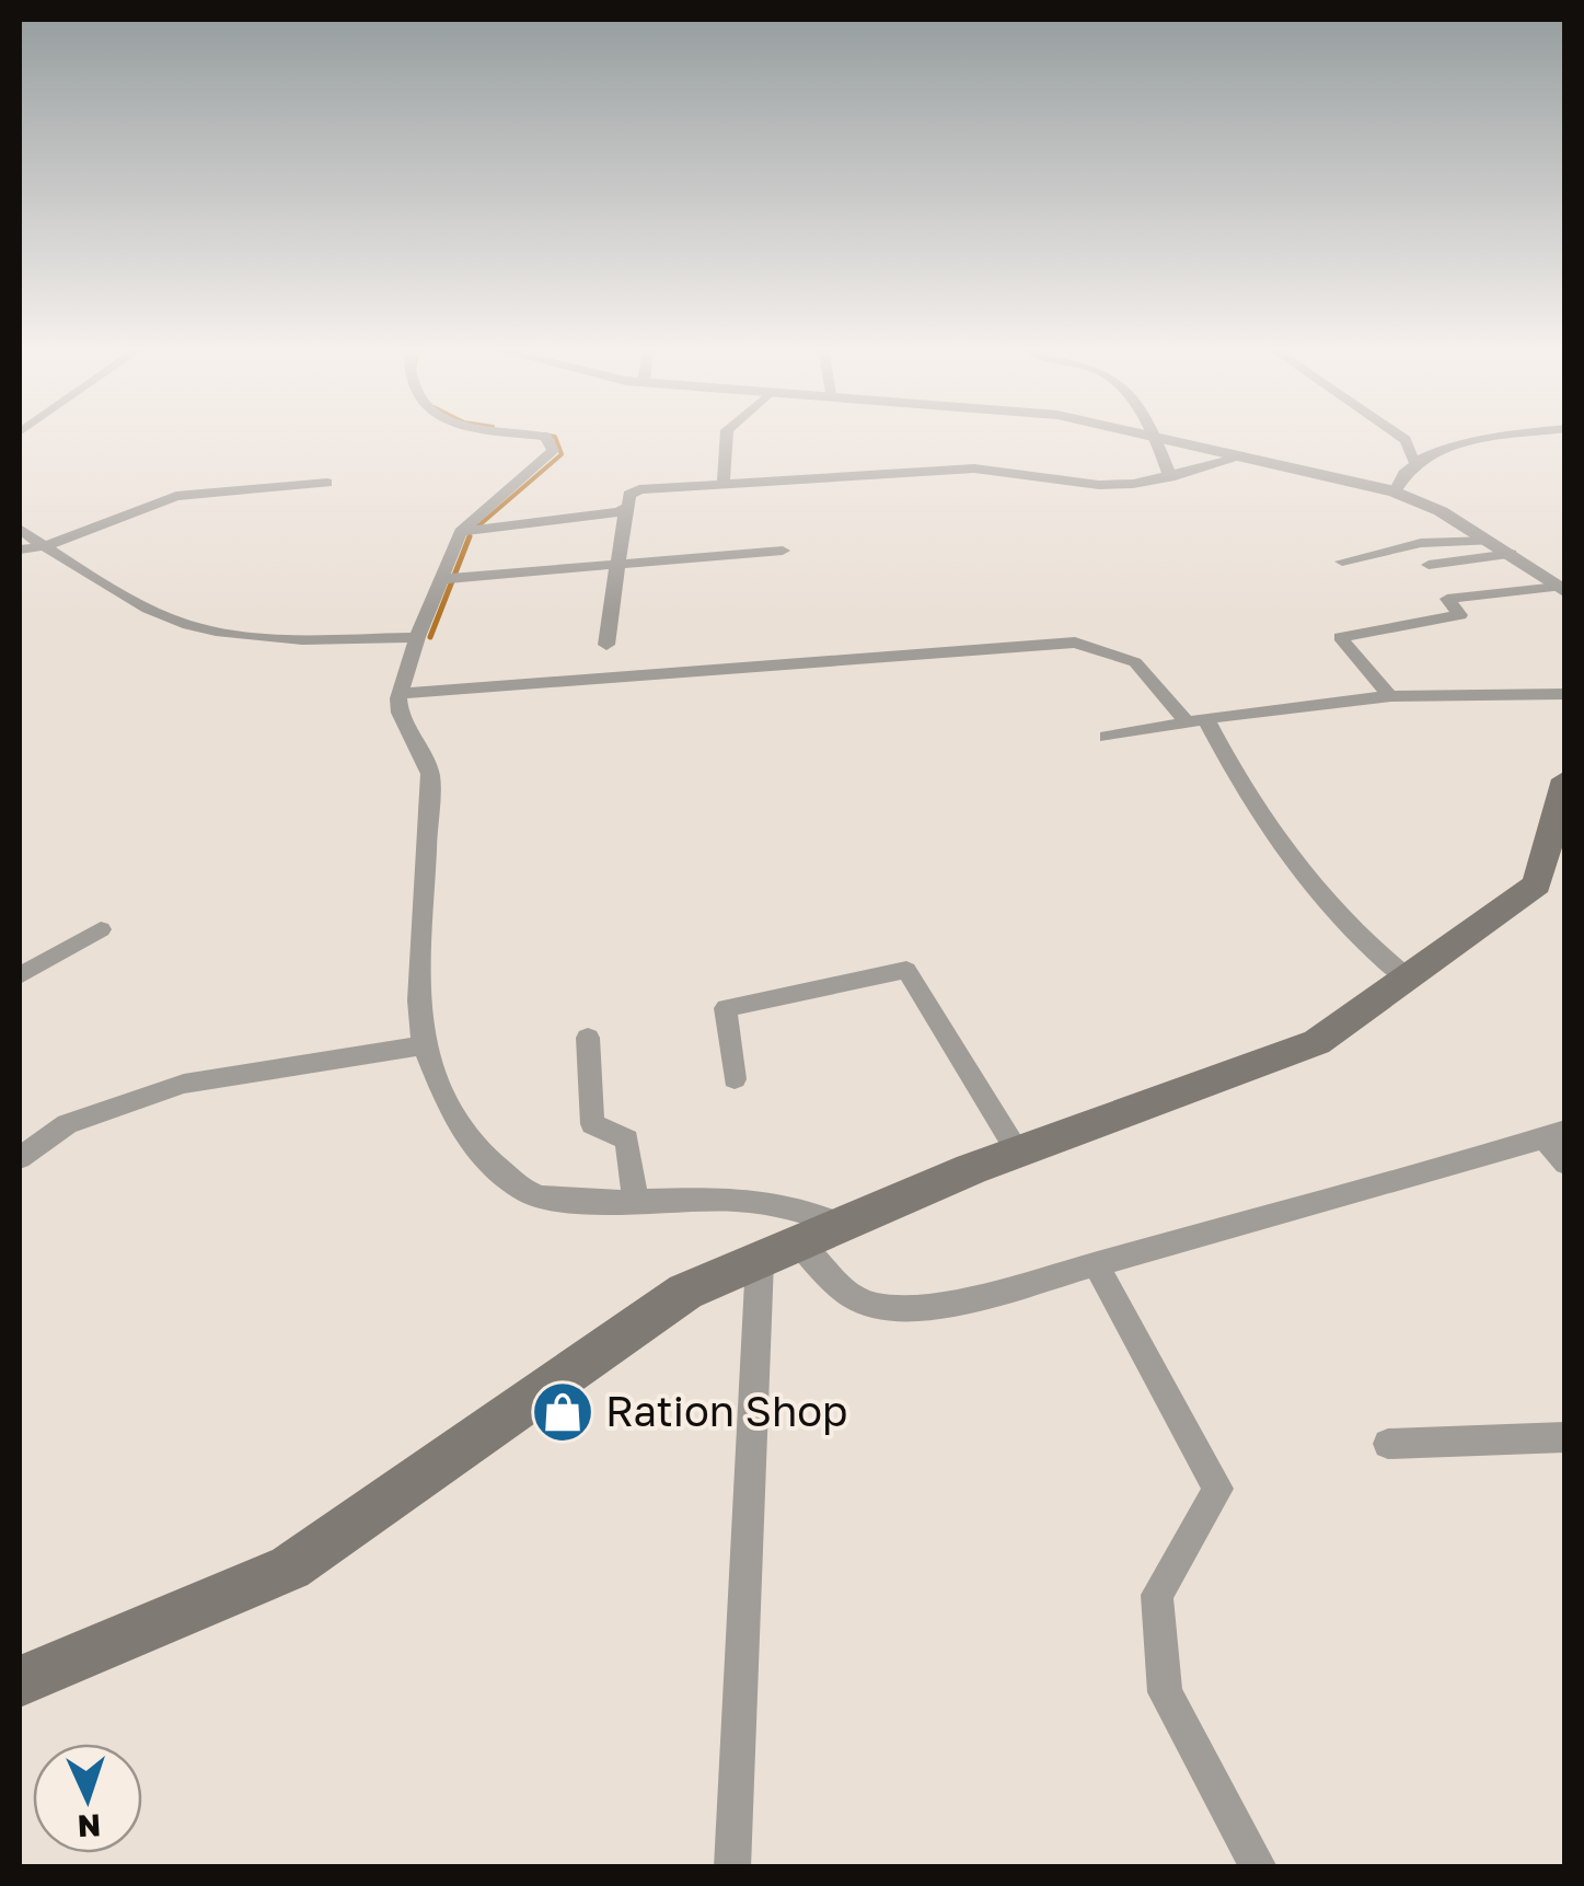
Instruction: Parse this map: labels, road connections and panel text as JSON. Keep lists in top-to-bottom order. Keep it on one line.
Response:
{"places":{"shop":["Ration Shop"]},"north":"bottom"}
